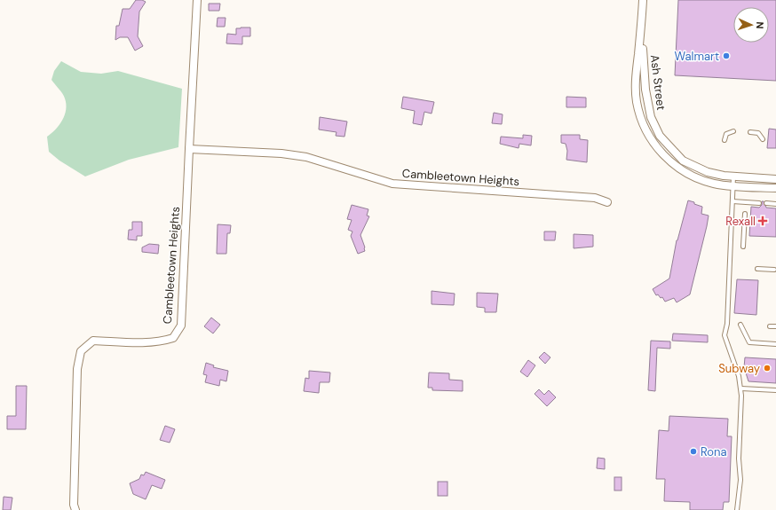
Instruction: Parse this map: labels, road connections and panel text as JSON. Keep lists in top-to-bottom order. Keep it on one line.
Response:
{"streets":{"street":["Ash Street","Cambleetown Heights"]},"places":{"other":["Walmart","Subway","Rona"],"health":["Rexall"]},"north":"right"}
